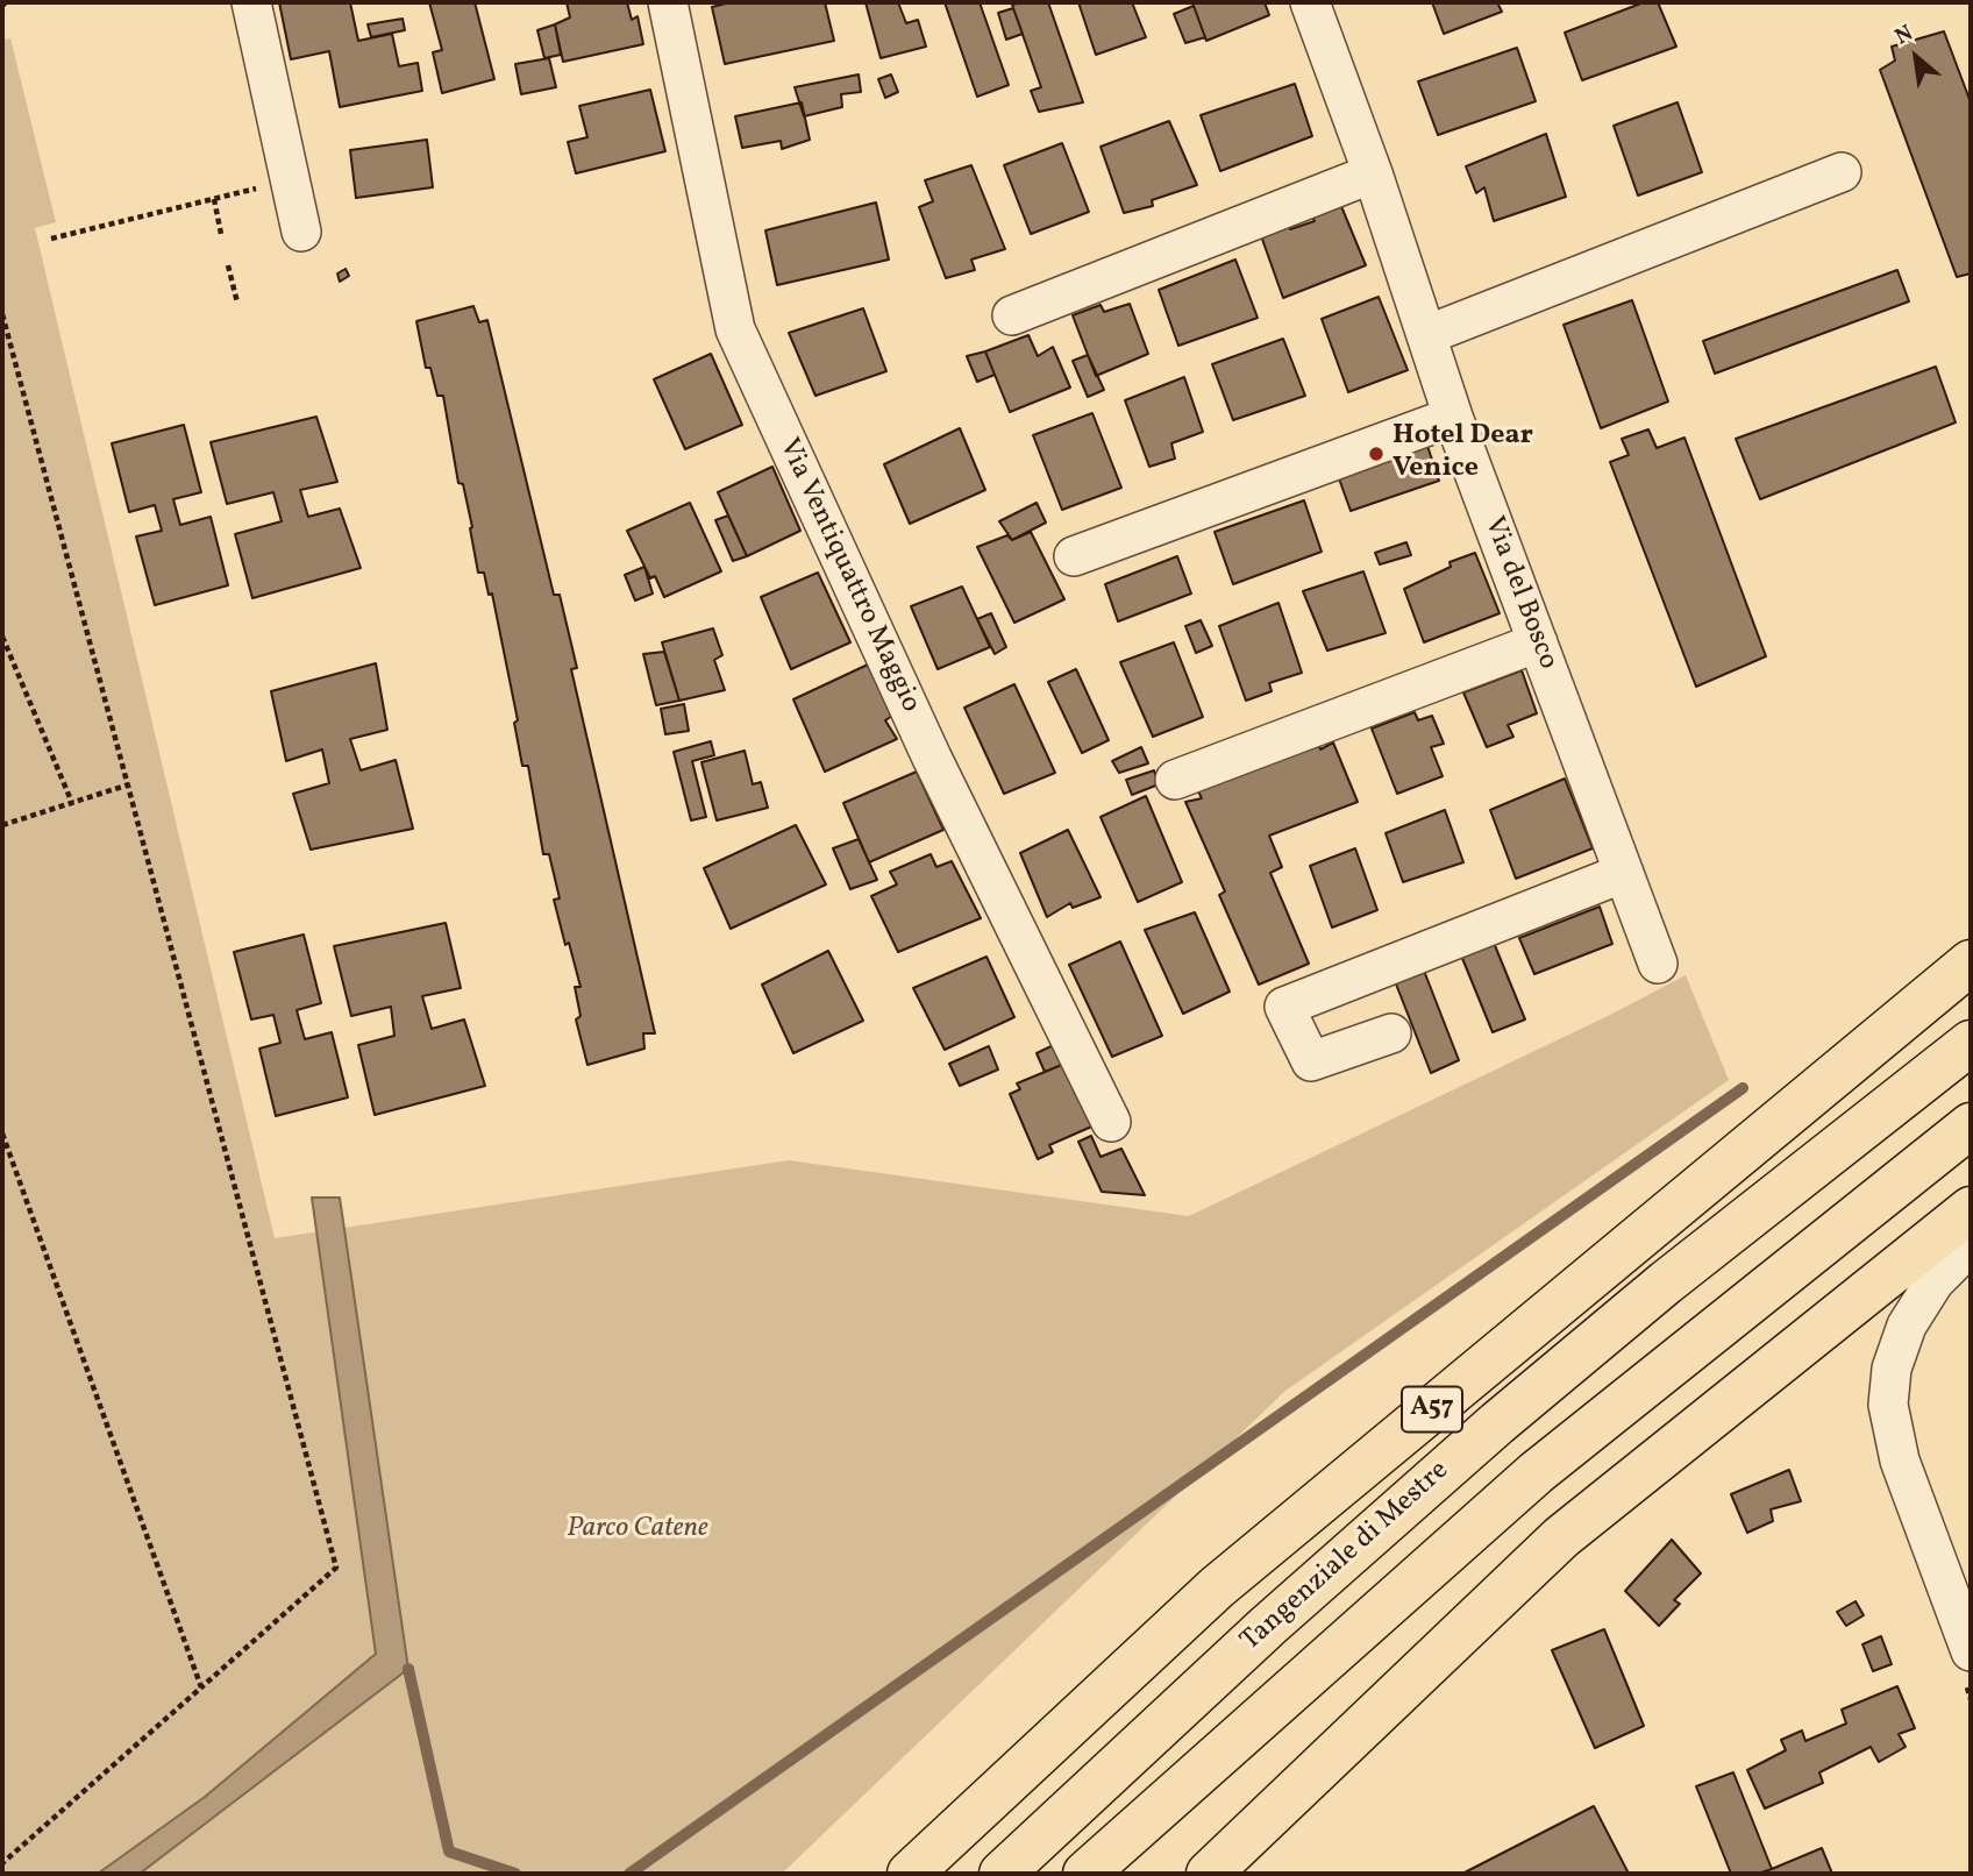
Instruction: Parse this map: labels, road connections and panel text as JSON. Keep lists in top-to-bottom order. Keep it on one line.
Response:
{"streets":{"highway":["A57","Tangenziale di Mestre"],"street":["Via Ventiquattro Maggio","Via del Bosco"]},"parks":["Parco Catene"],"places":["Hotel Dear Venice"],"north":"top left"}
